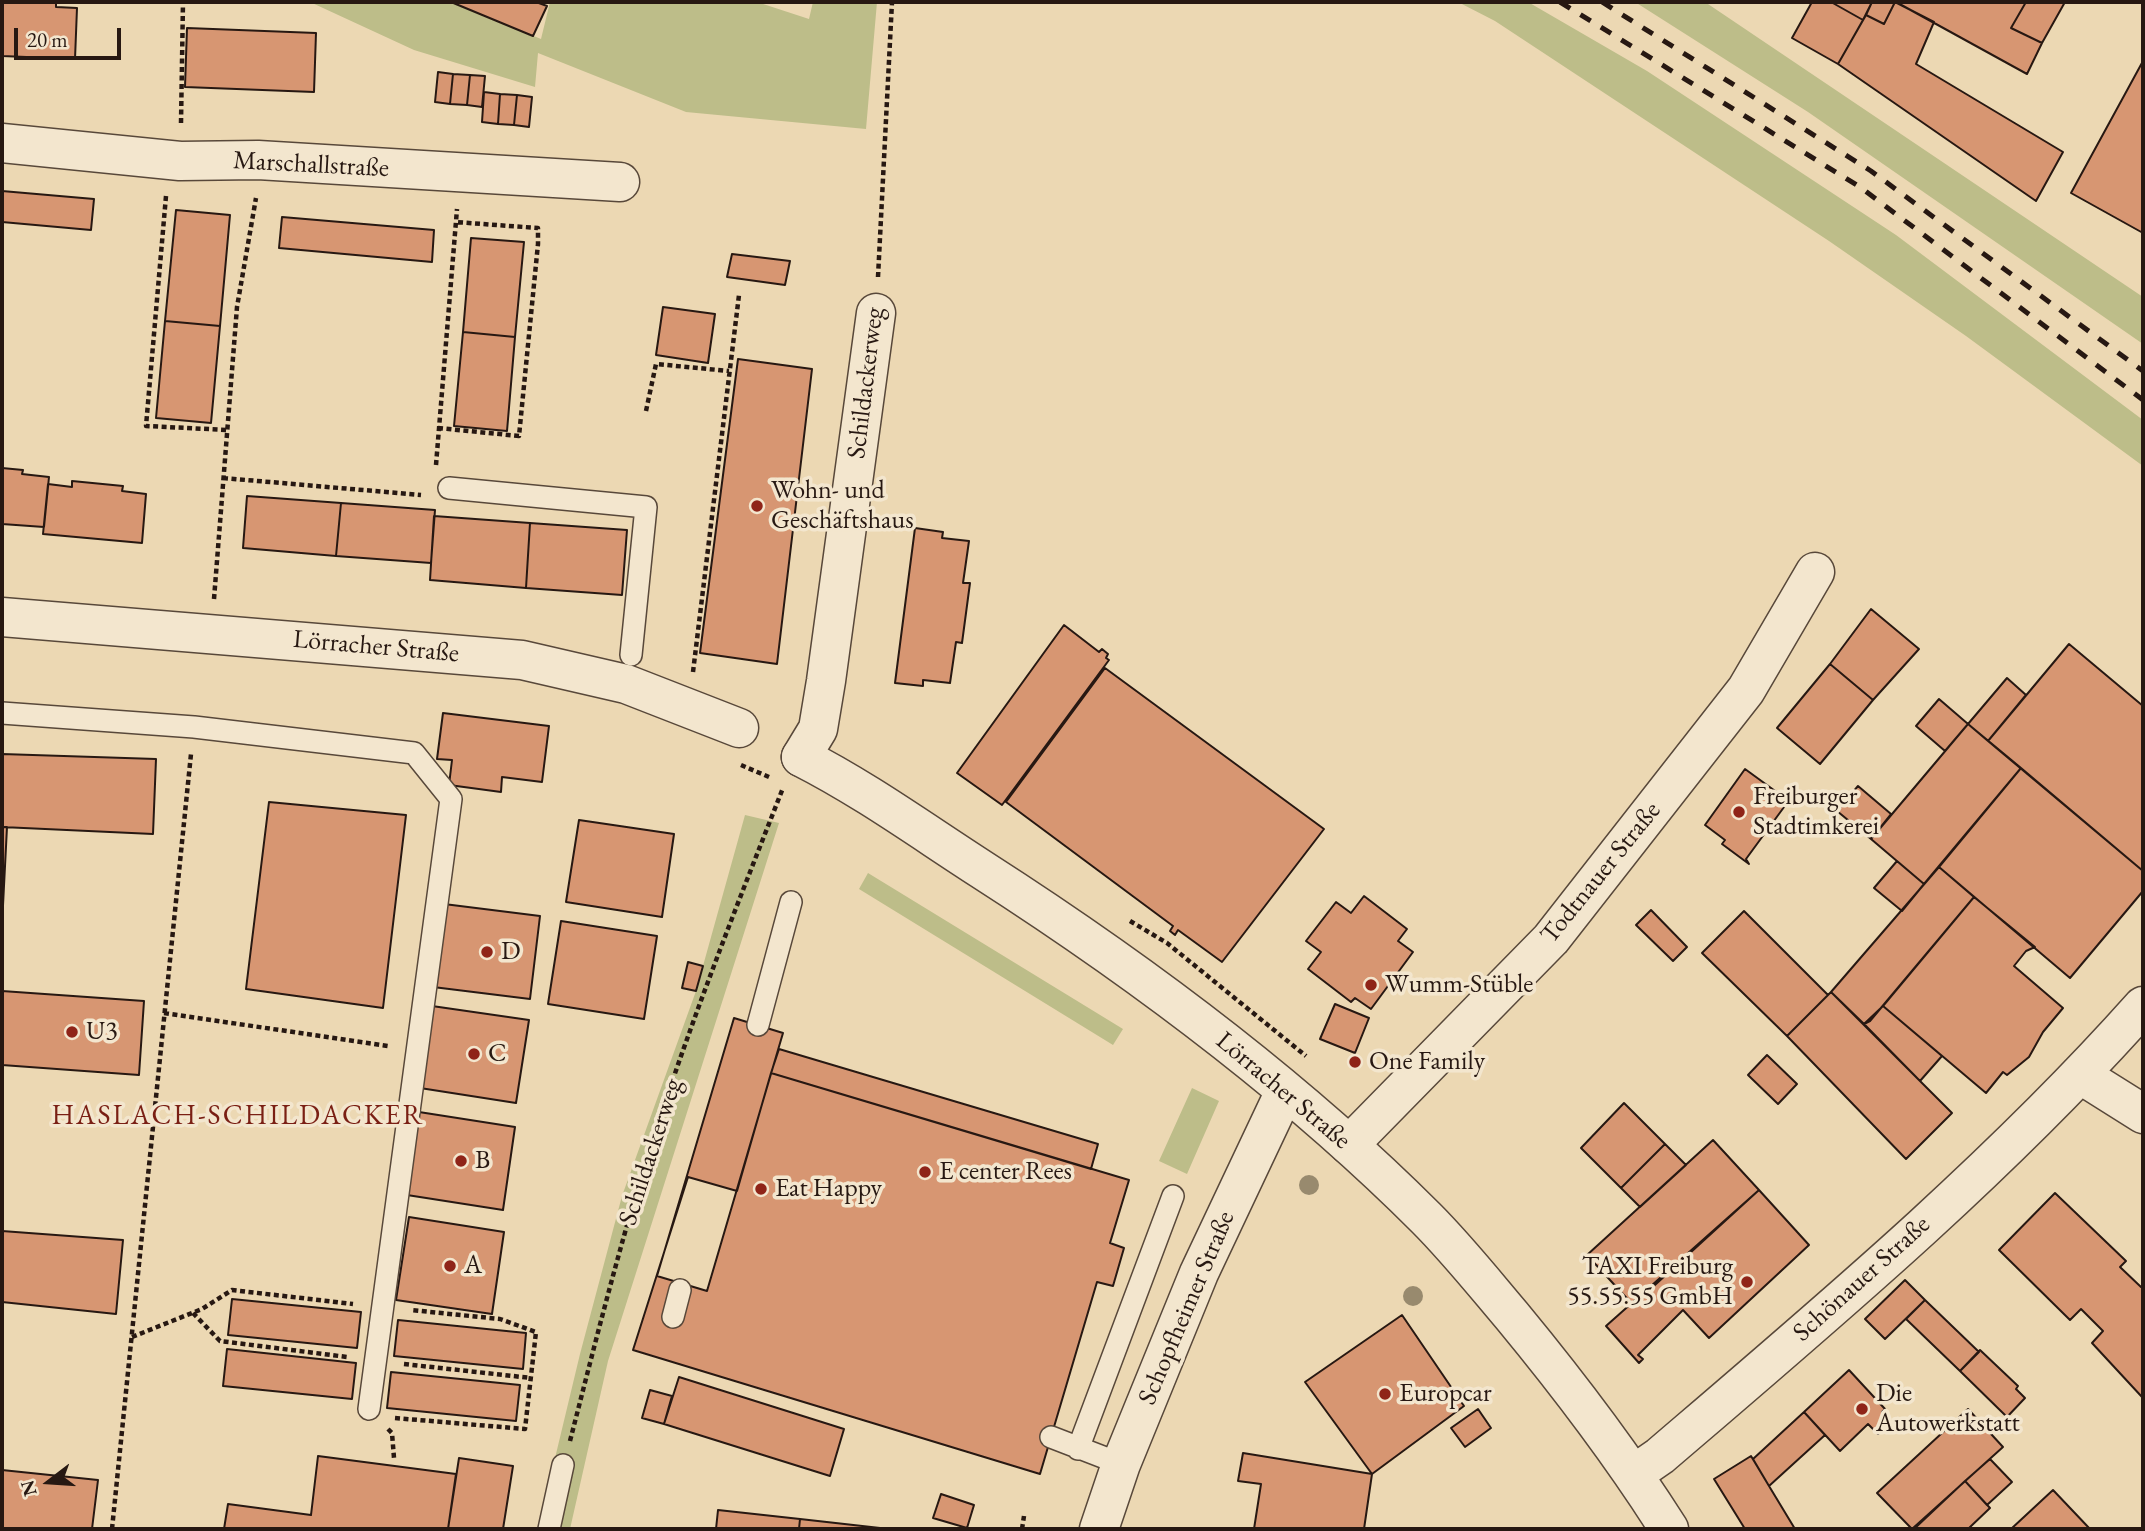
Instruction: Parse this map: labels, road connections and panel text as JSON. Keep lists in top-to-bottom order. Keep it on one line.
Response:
{"streets":{"street":["Marschallstraße","Schildackerweg","Lörracher Straße","Todtnauer Straße","Schönauer Straße","Schopfheimer Straße"]},"crossings":[["Schildackerweg","Lörracher Straße"],["Lörracher Straße","Todtnauer Straße"],["Lörracher Straße","Schönauer Straße"],["Lörracher Straße","Schopfheimer Straße"]],"districts":["HASLACH-SCHILDACKER"],"places":["Wohn- und Geschäftshaus","Freiburger Stadtimkerei","D","Wumm-Stüble","U3","C","One Family","B","E center Rees","Eat Happy","A","TAXI Freiburg 55.55.55 GmbH","Europcar","Die Autowerkstatt"],"scale_bar":"20 m","north":"left"}
